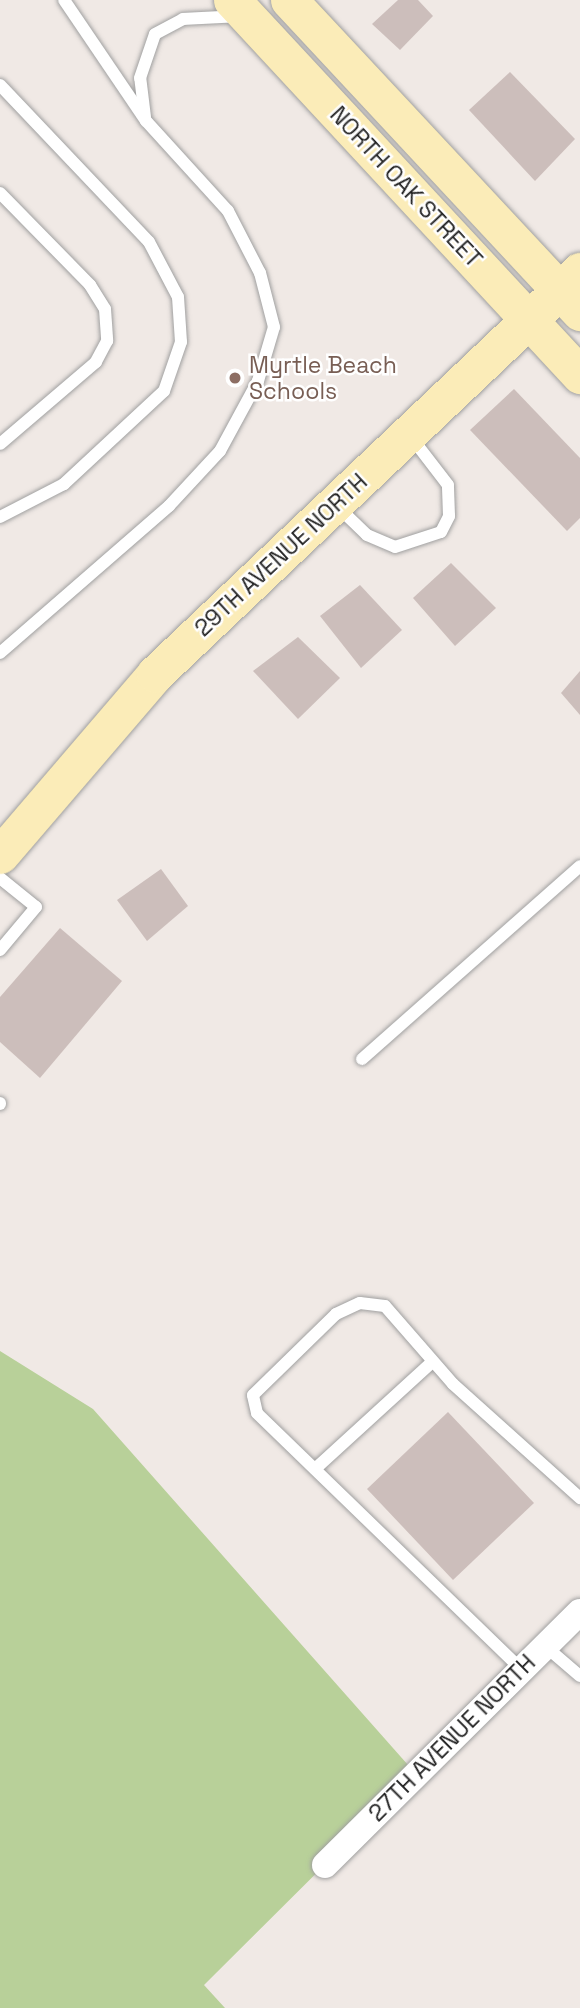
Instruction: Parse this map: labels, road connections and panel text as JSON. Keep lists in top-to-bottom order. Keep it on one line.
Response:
{"streets":{"main road":["NORTH OAK STREET","29TH AVENUE NORTH"],"street":["27TH AVENUE NORTH"]},"crossings":[["NORTH OAK STREET","29TH AVENUE NORTH"]],"places":["Myrtle Beach Schools"]}
